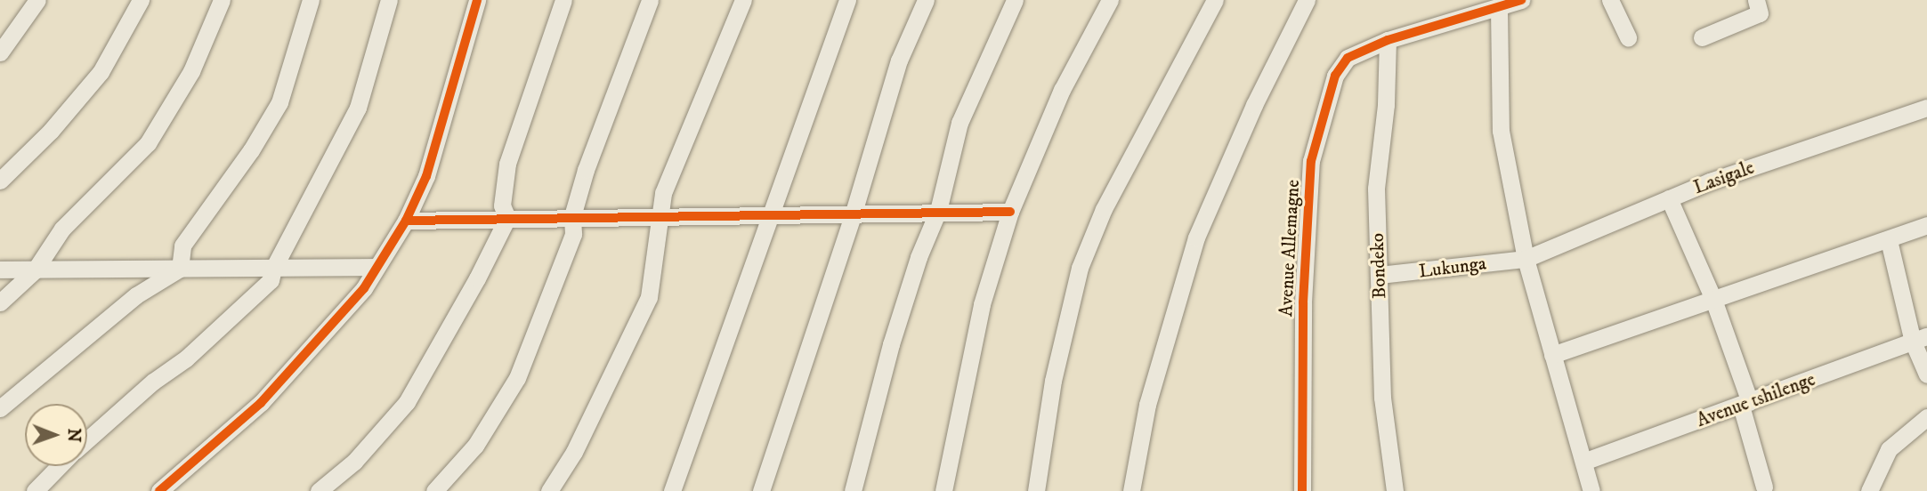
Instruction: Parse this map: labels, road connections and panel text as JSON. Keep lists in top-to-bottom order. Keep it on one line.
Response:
{"streets":{"street":["Lasigale","Avenue Allemagne","Bondeko","Lukunga","Avenue tshilenge"]},"crossings":[["Lasigale","Lukunga"],["Avenue Allemagne","Bondeko"],["Bondeko","Lukunga"]],"north":"right"}
